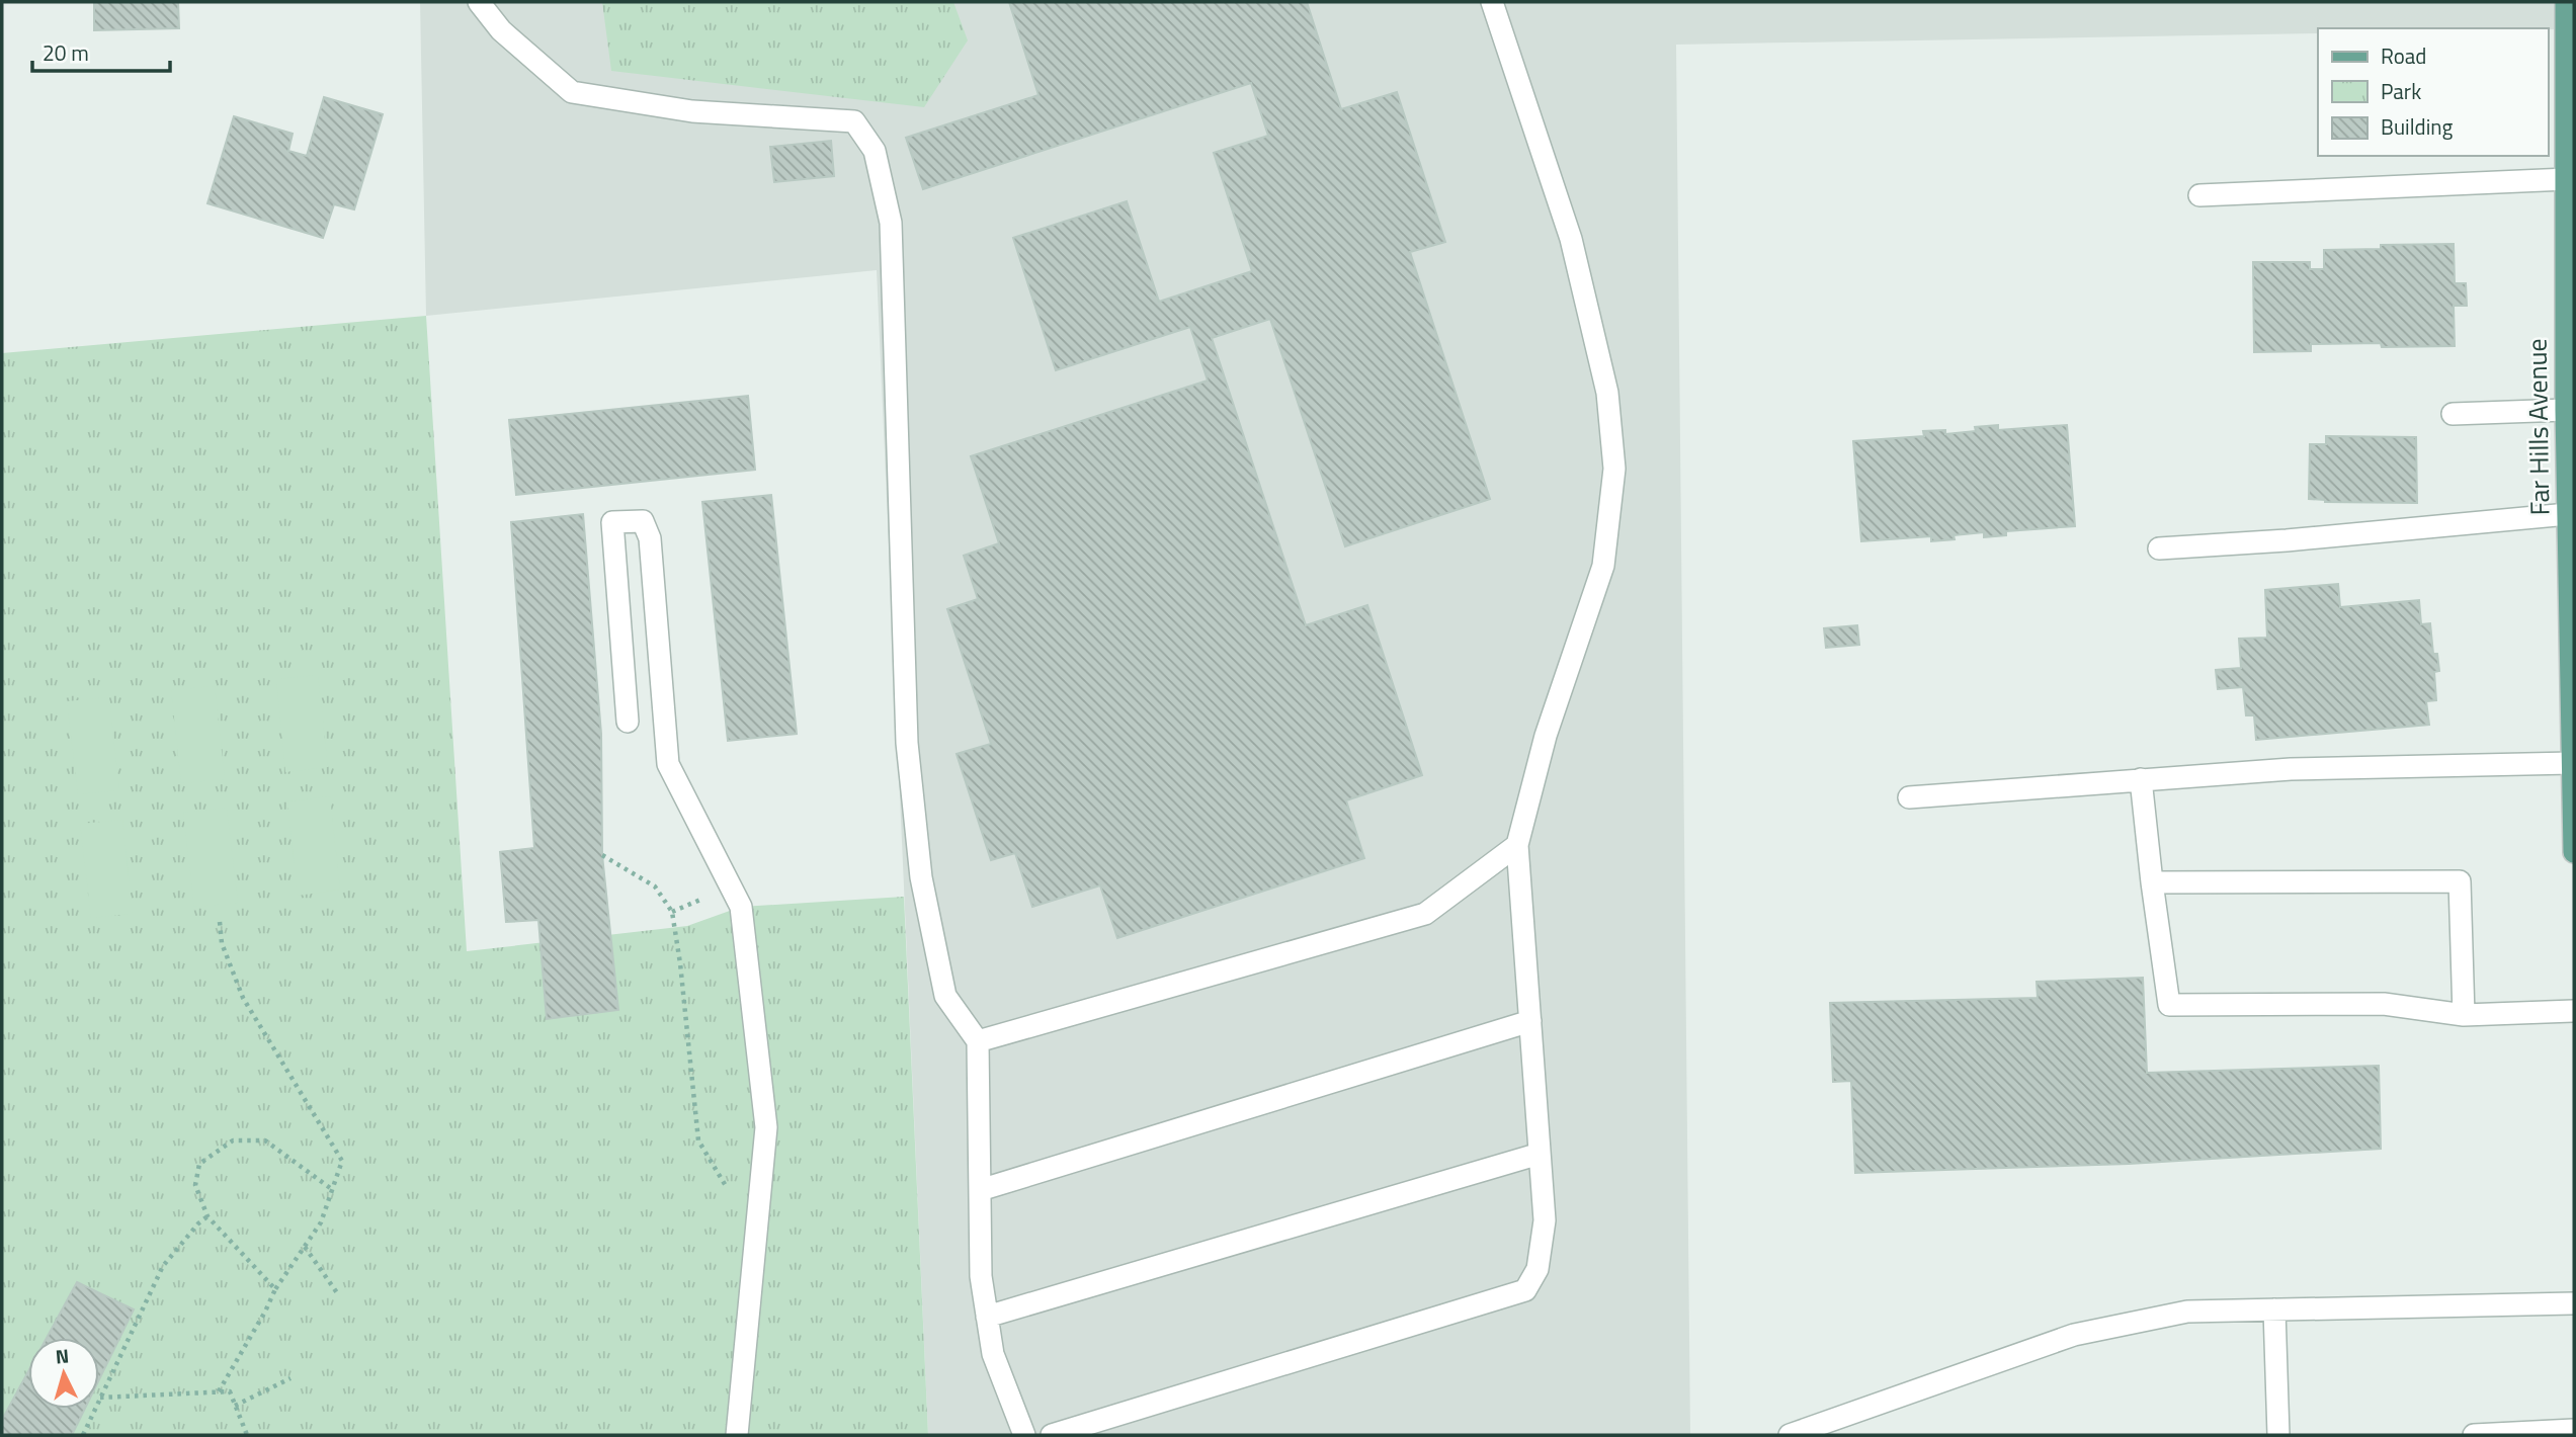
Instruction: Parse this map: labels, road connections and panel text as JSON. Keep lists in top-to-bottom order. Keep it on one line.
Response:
{"streets":{"main road":["Far Hills Avenue"]},"legend":["Road","Park","Building"],"scale_bar":"20 m","north":"top"}
